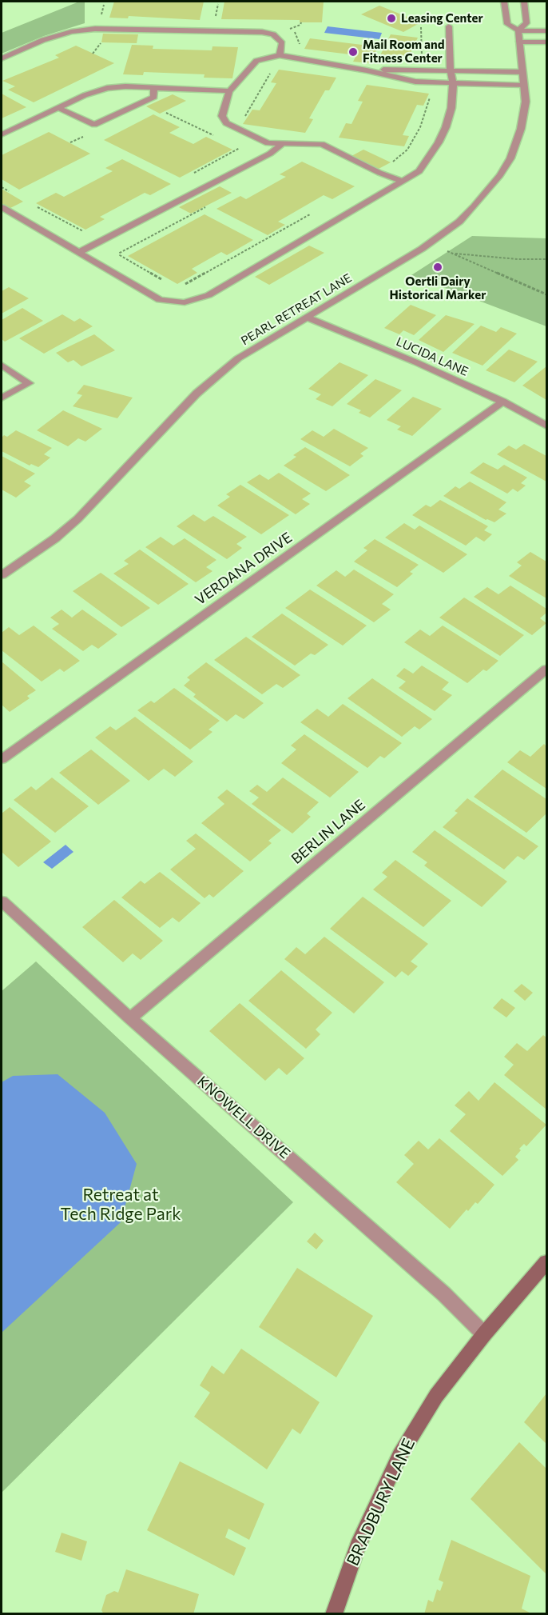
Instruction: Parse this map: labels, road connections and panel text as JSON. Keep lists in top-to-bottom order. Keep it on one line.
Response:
{"streets":{"street":["PEARL RETREAT LANE","LUCIDA LANE","VERDANA DRIVE","BERLIN LANE","KNOWELL DRIVE","BRADBURY LANE"]},"crossings":[["PEARL RETREAT LANE","LUCIDA LANE"],["LUCIDA LANE","VERDANA DRIVE"],["BERLIN LANE","KNOWELL DRIVE"],["KNOWELL DRIVE","BRADBURY LANE"]],"parks":["Retreat at Tech Ridge Park"],"places":["Leasing Center","Mail Room and Fitness Center","Oertli Dairy Historical Marker"]}
